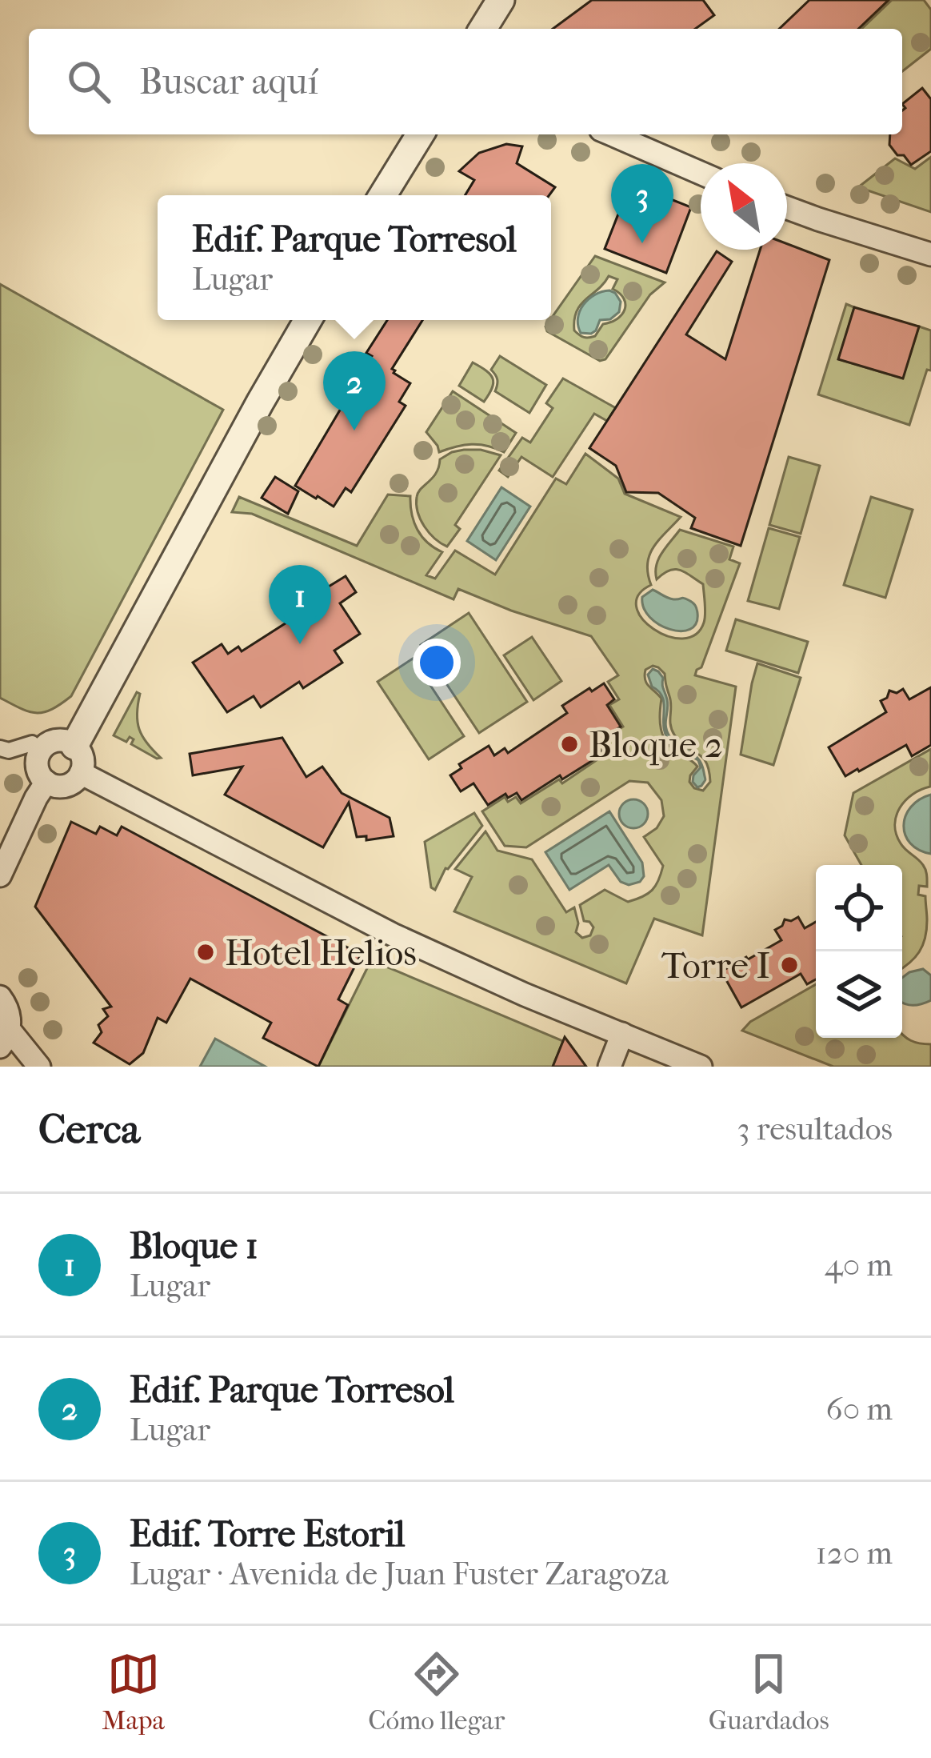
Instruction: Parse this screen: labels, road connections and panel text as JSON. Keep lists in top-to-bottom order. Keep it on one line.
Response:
{"places":["Bloque 2","Hotel Helios","Torre I"],"north":"top left","page":{"search":"Buscar aquí","pins":["3","2","1"],"popup":["Edif. Parque Torresol","Lugar"],"heading":["Cerca","3 resultados"],"list":[{"mark":"1","name":"Bloque 1","note":"Lugar","value":"40 m"},{"mark":"2","name":"Edif. Parque Torresol","note":"Lugar","value":"60 m"},{"mark":"3","name":"Edif. Torre Estoril","note":"Lugar · Avenida de Juan Fuster Zaragoza","value":"120 m"}],"nav":["Mapa","Cómo llegar","Guardados"]}}
